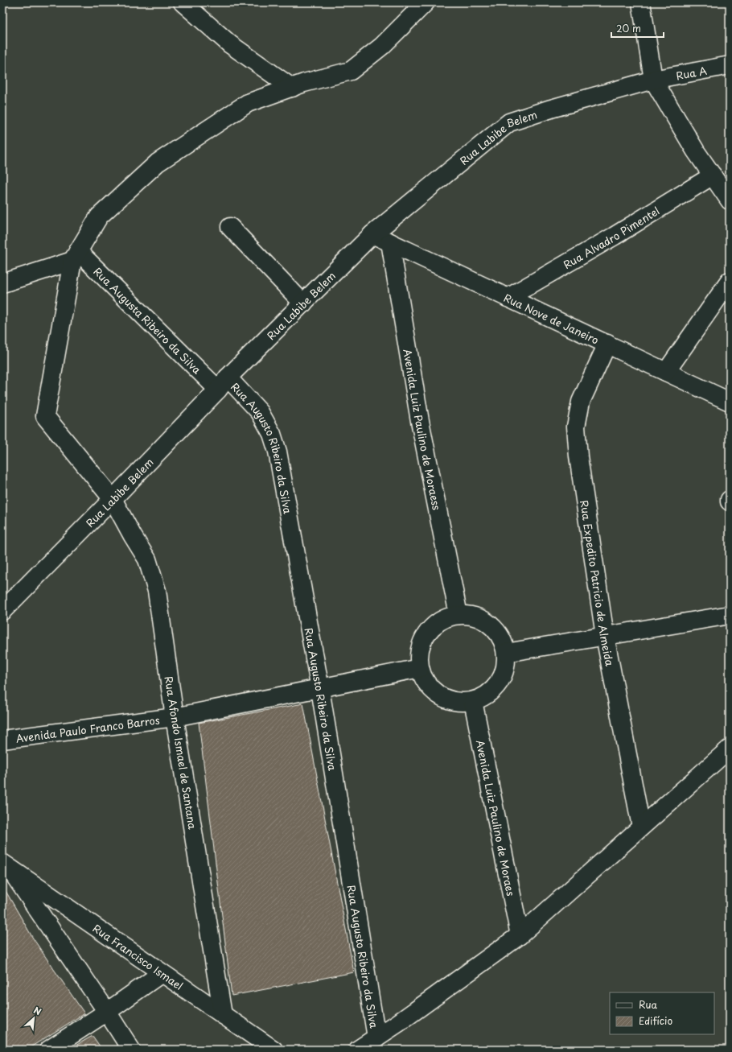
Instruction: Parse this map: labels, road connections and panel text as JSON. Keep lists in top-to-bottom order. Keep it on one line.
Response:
{"streets":{"street":["Rua A","Rua Labibe Belem","Rua Alvadro Pimentel","Rua Nove de Janeiro","Rua Augusta Ribeiro da Silva","Avenida Luiz Paulino de Moraess","Rua Augusto Ribeiro da Silva","Rua Expedito Patricio de Almeida","Avenida Paulo Franco Barros","Rua Afondo Ismael de Santana","Avenida Luiz Paulino de Moraes","Rua Francisco Ismael"]},"crossings":[["Rua A","Rua Labibe Belem"],["Rua Labibe Belem","Rua Nove de Janeiro"],["Rua Labibe Belem","Rua Augusta Ribeiro da Silva"],["Rua Labibe Belem","Rua Augusto Ribeiro da Silva"],["Rua Labibe Belem","Rua Afondo Ismael de Santana"],["Rua Alvadro Pimentel","Rua Nove de Janeiro"],["Rua Nove de Janeiro","Avenida Luiz Paulino de Moraess"],["Rua Nove de Janeiro","Rua Expedito Patricio de Almeida"],["Rua Augusta Ribeiro da Silva","Rua Augusto Ribeiro da Silva"],["Rua Augusta Ribeiro da Silva","Rua Afondo Ismael de Santana"],["Avenida Luiz Paulino de Moraess","Avenida Paulo Franco Barros"],["Avenida Luiz Paulino de Moraess","Avenida Luiz Paulino de Moraes"],["Rua Augusto Ribeiro da Silva","Avenida Paulo Franco Barros"],["Avenida Paulo Franco Barros","Rua Afondo Ismael de Santana"],["Avenida Paulo Franco Barros","Avenida Luiz Paulino de Moraes"],["Rua Afondo Ismael de Santana","Rua Francisco Ismael"]],"legend":["Rua","Edifício"],"scale_bar":"20 m","north":"top right"}
